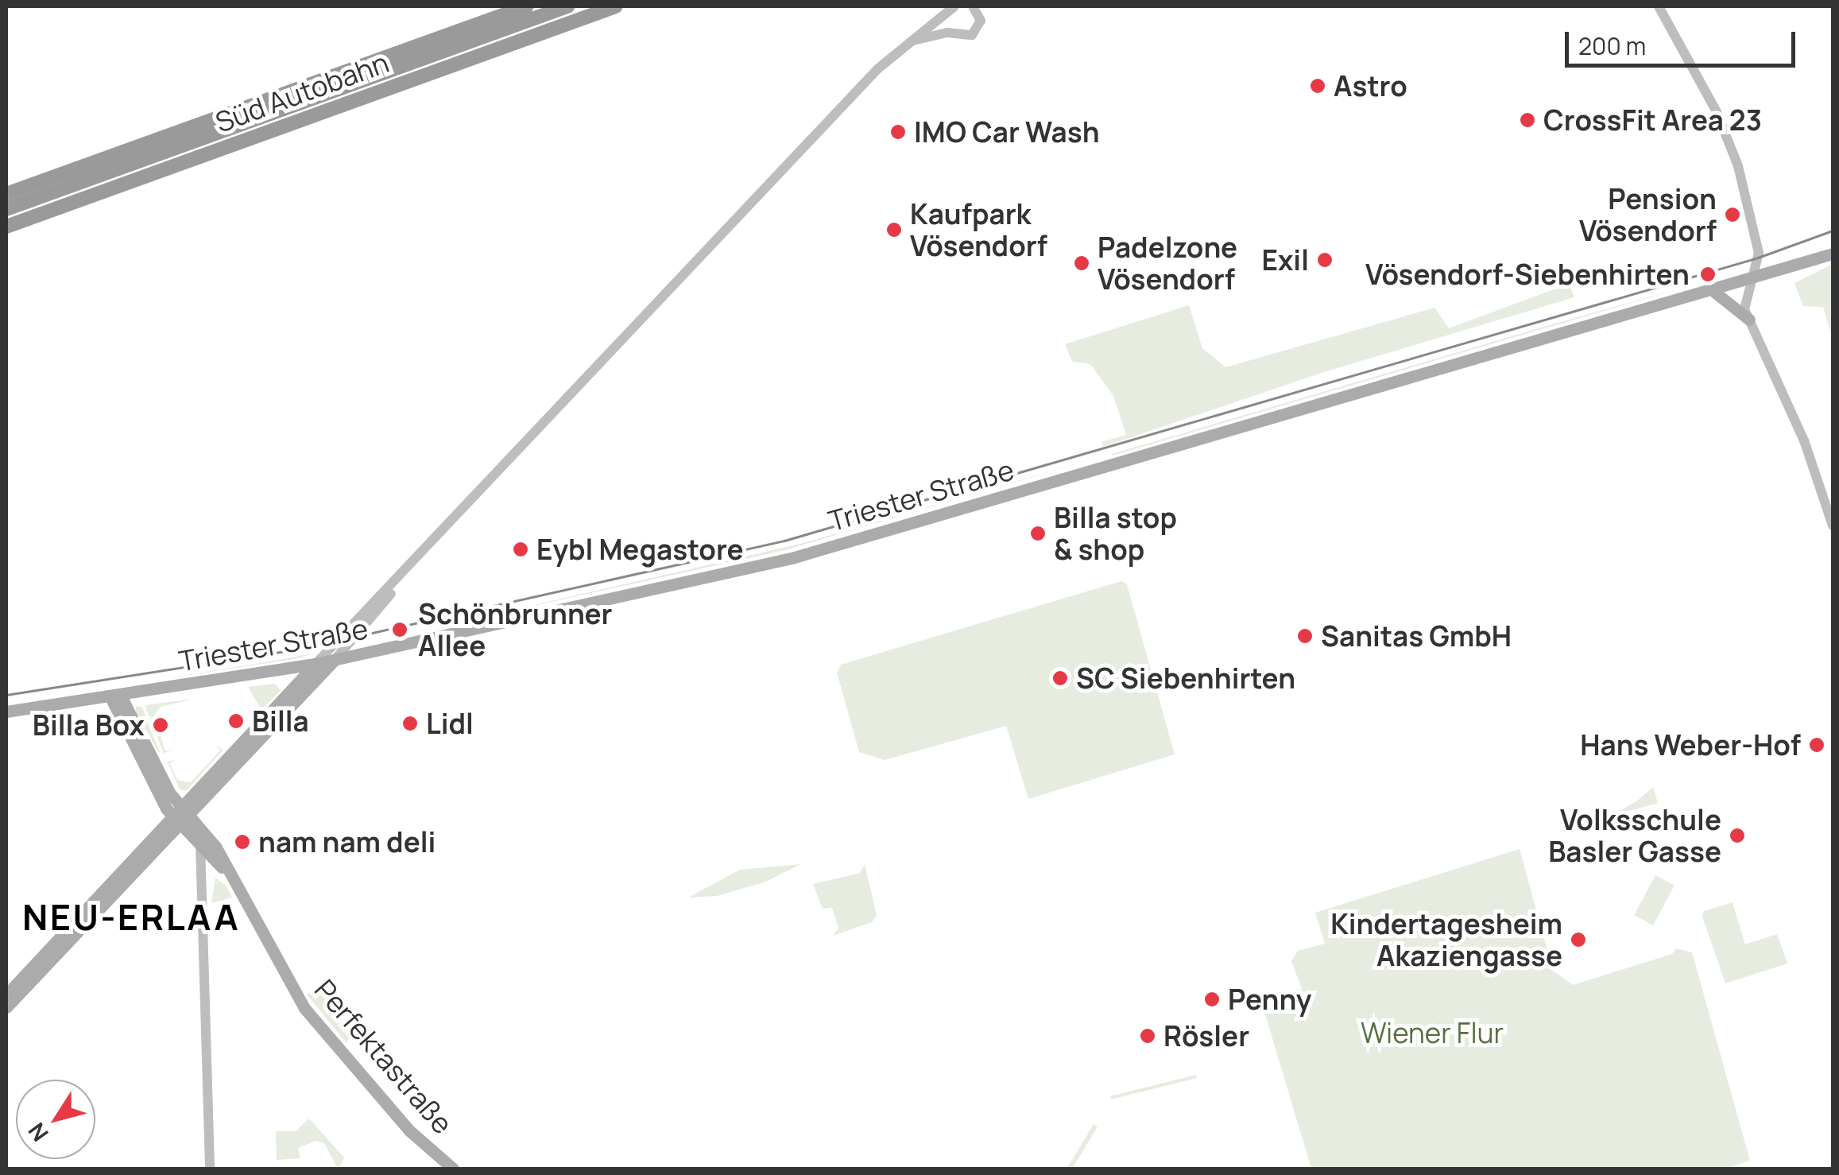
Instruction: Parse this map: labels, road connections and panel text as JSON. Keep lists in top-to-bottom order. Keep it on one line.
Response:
{"streets":{"highway":["Süd Autobahn"],"main road":["Triester Straße","Perfektastraße"]},"crossings":[["Triester Straße","Perfektastraße"]],"districts":["NEU-ERLAA"],"parks":["Wiener Flur"],"places":["Astro","CrossFit Area 23","IMO Car Wash","Pension Vösendorf","Kaufpark Vösendorf","Exil","Padelzone Vösendorf","Vösendorf-Siebenhirten","Billa stop & shop","Eybl Megastore","Schönbrunner Allee","Sanitas GmbH","SC Siebenhirten","Billa","Lidl","Billa Box","Hans Weber-Hof","Volksschule Basler Gasse","nam nam deli","Kindertagesheim Akaziengasse","Penny","Rösler"],"scale_bar":"200 m","north":"bottom left"}
